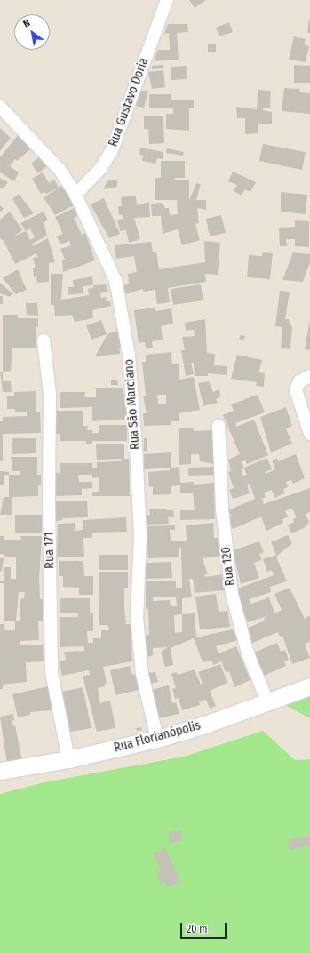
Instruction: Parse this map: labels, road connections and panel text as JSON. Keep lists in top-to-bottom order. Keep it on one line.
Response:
{"streets":{"street":["Rua Gustavo Doria","Rua São Marciano","Rua 171","Rua 120","Rua Florianópolis"]},"crossings":[["Rua Gustavo Doria","Rua São Marciano"],["Rua São Marciano","Rua Florianópolis"],["Rua 171","Rua Florianópolis"],["Rua 120","Rua Florianópolis"]],"scale_bar":"20 m","north":"top left"}
